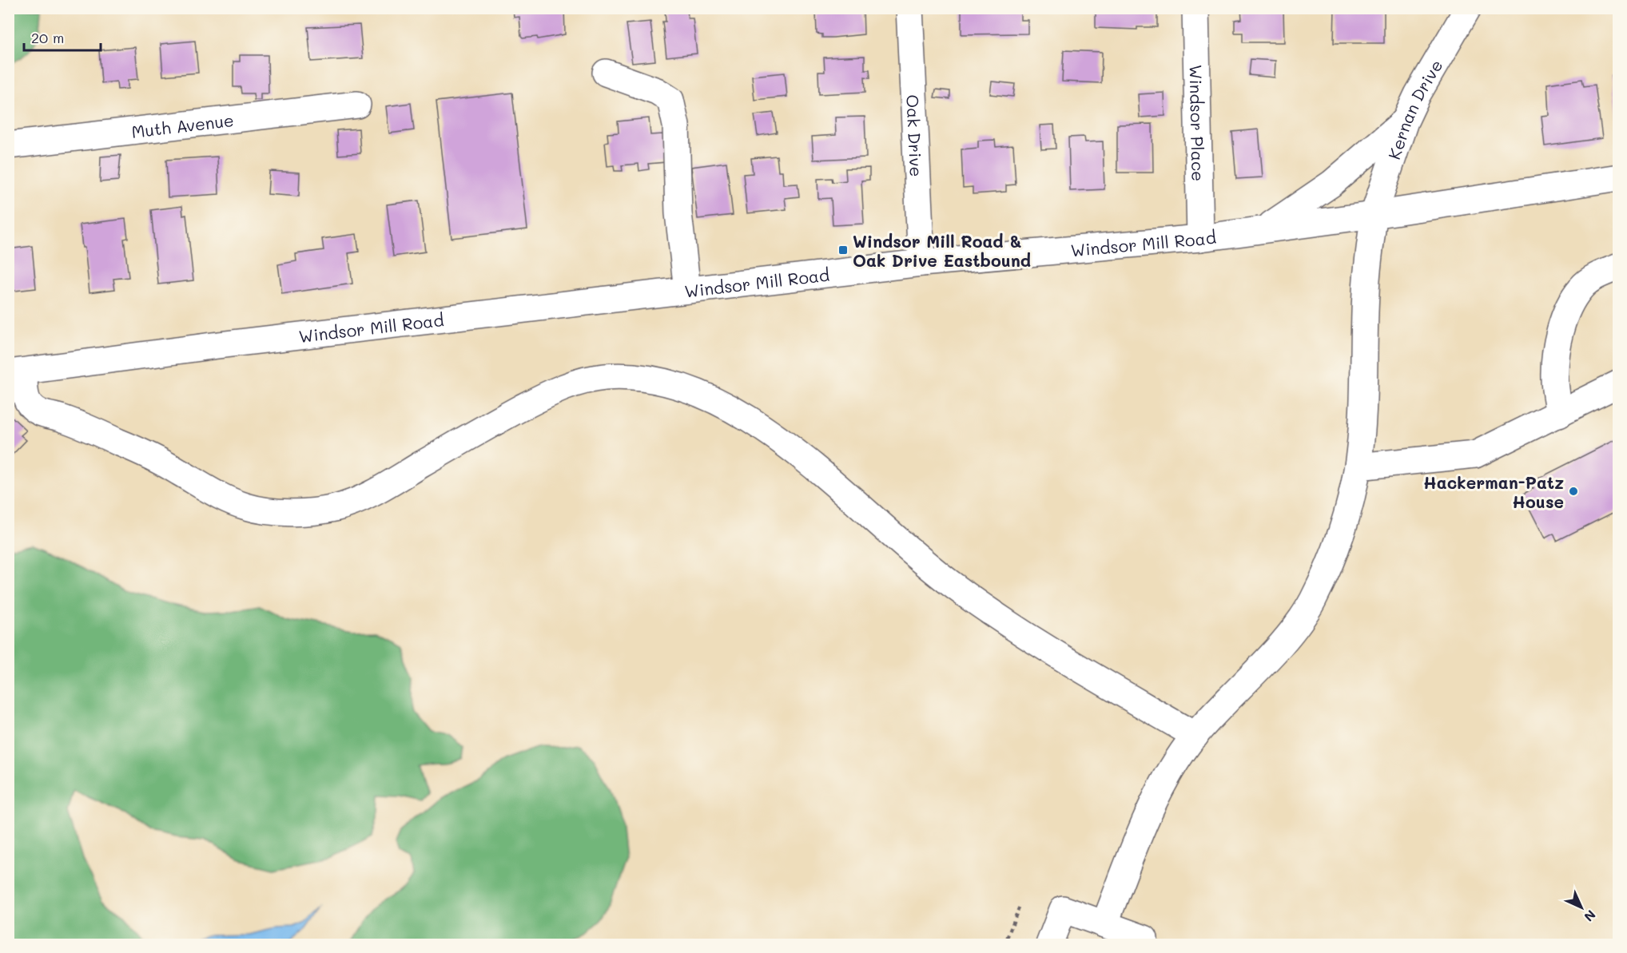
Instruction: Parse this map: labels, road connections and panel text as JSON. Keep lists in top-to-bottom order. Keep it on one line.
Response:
{"streets":{"main road":["Kernan Drive","Windsor Place","Muth Avenue","Oak Drive","Windsor Mill Road"]},"crossings":[["Kernan Drive","Windsor Mill Road"],["Windsor Place","Windsor Mill Road"],["Oak Drive","Windsor Mill Road"]],"places":{"transit":["Windsor Mill Road & Oak Drive Eastbound"],"other":["Hackerman-Patz House"]},"scale_bar":"20 m","north":"bottom right"}
